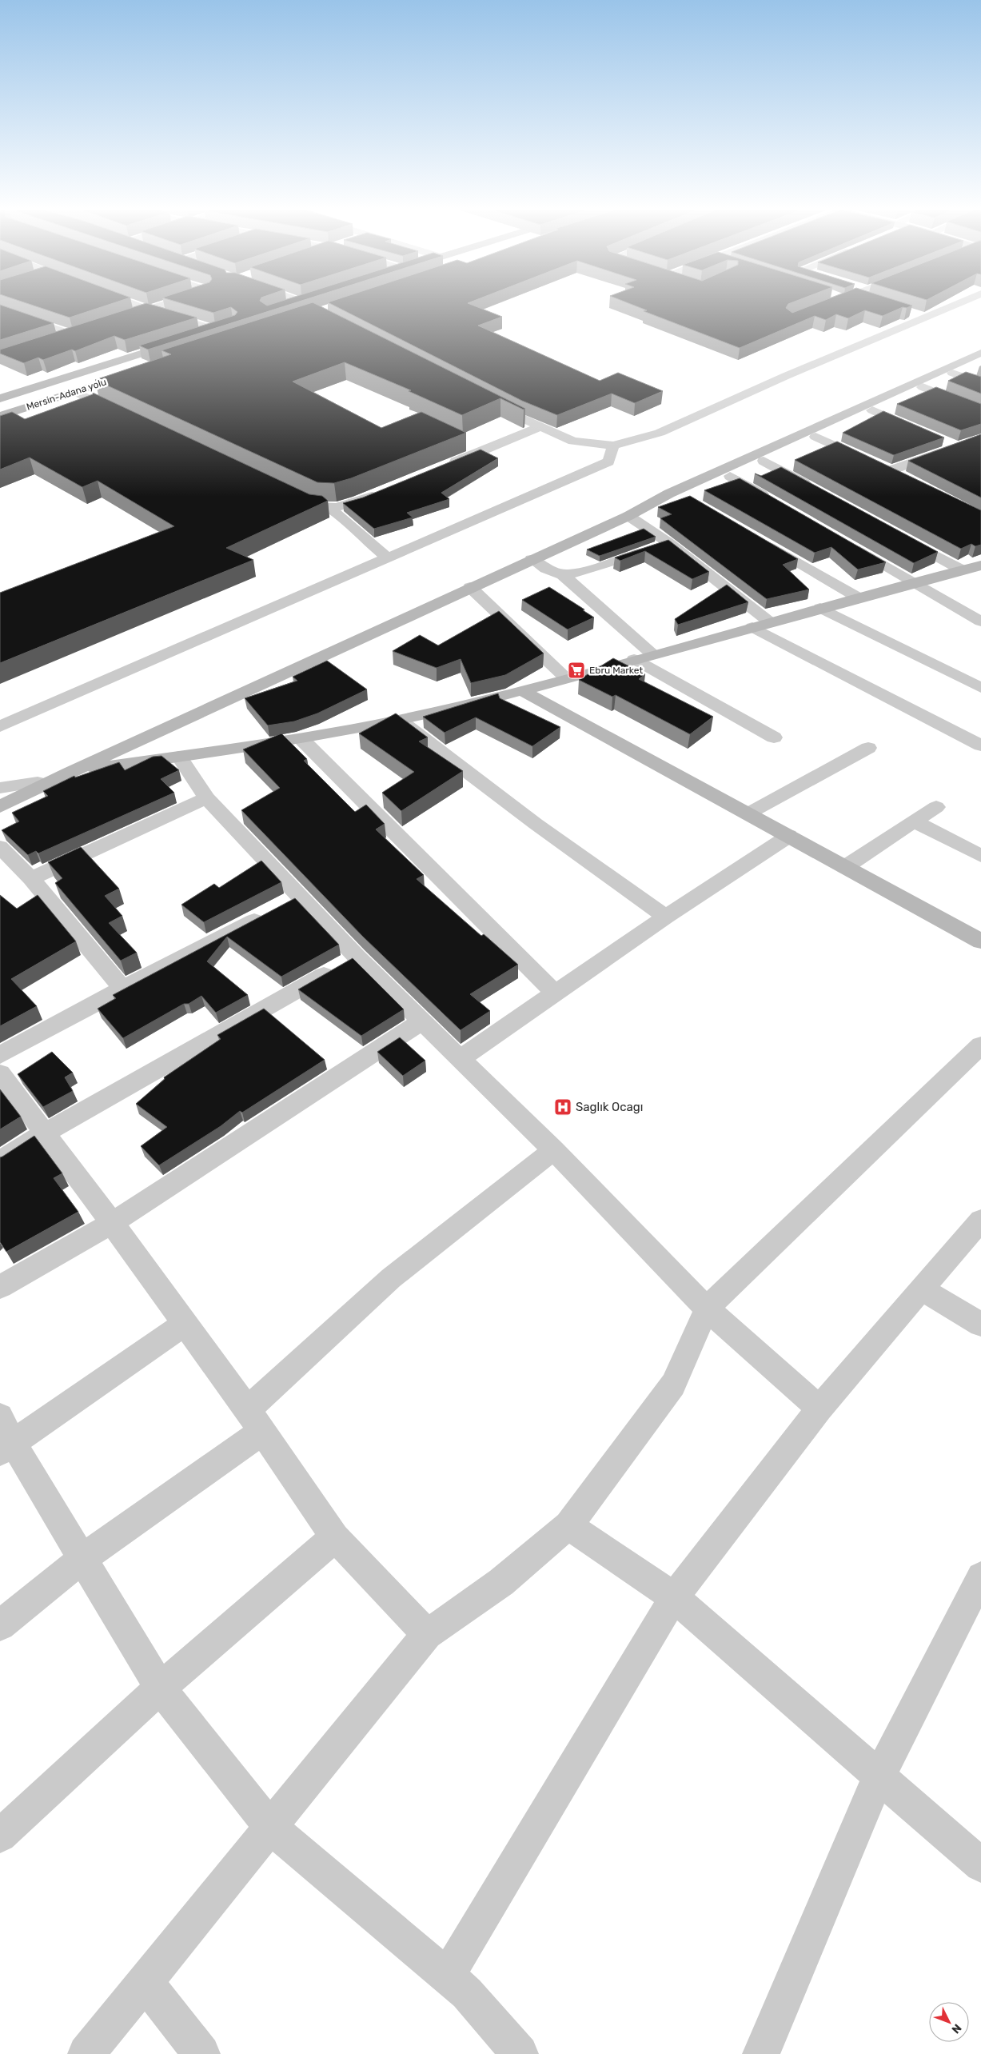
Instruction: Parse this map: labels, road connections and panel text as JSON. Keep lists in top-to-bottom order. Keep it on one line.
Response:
{"streets":{"highway":["Mersin-Adana yolu"]},"places":{"supermarket":["Ebru Market"],"hospital":["Saglık Ocagı"]},"north":"bottom right"}
